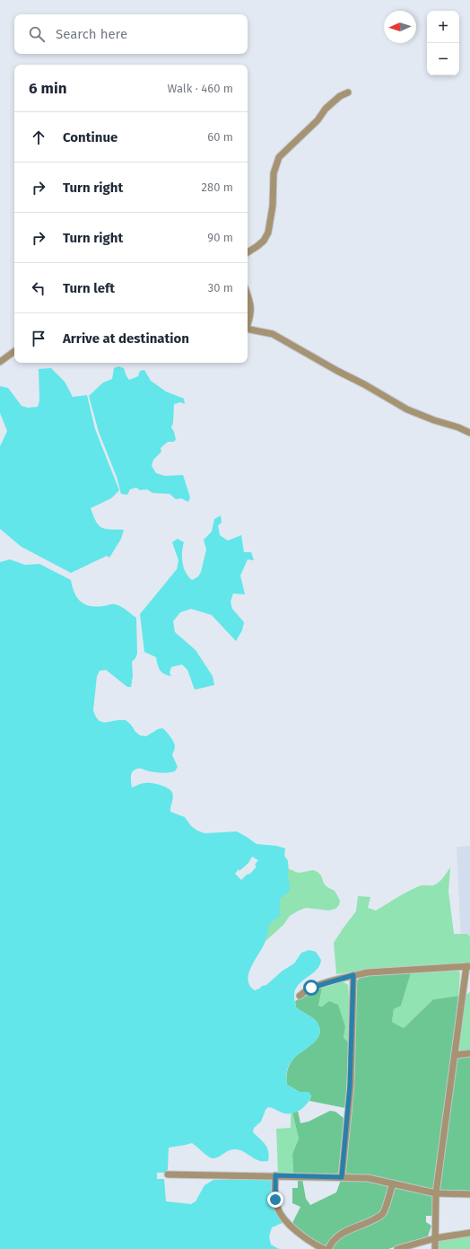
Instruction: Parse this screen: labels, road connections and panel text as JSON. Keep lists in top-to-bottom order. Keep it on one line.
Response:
{"north":"left","page":{"map_buttons":["+","−"],"search":"Search here","heading":["6 min","Walk · 460 m"],"list":[["Continue","60 m"],["Turn right","280 m"],["Turn right","90 m"],["Turn left","30 m"],"Arrive at destination"]}}
